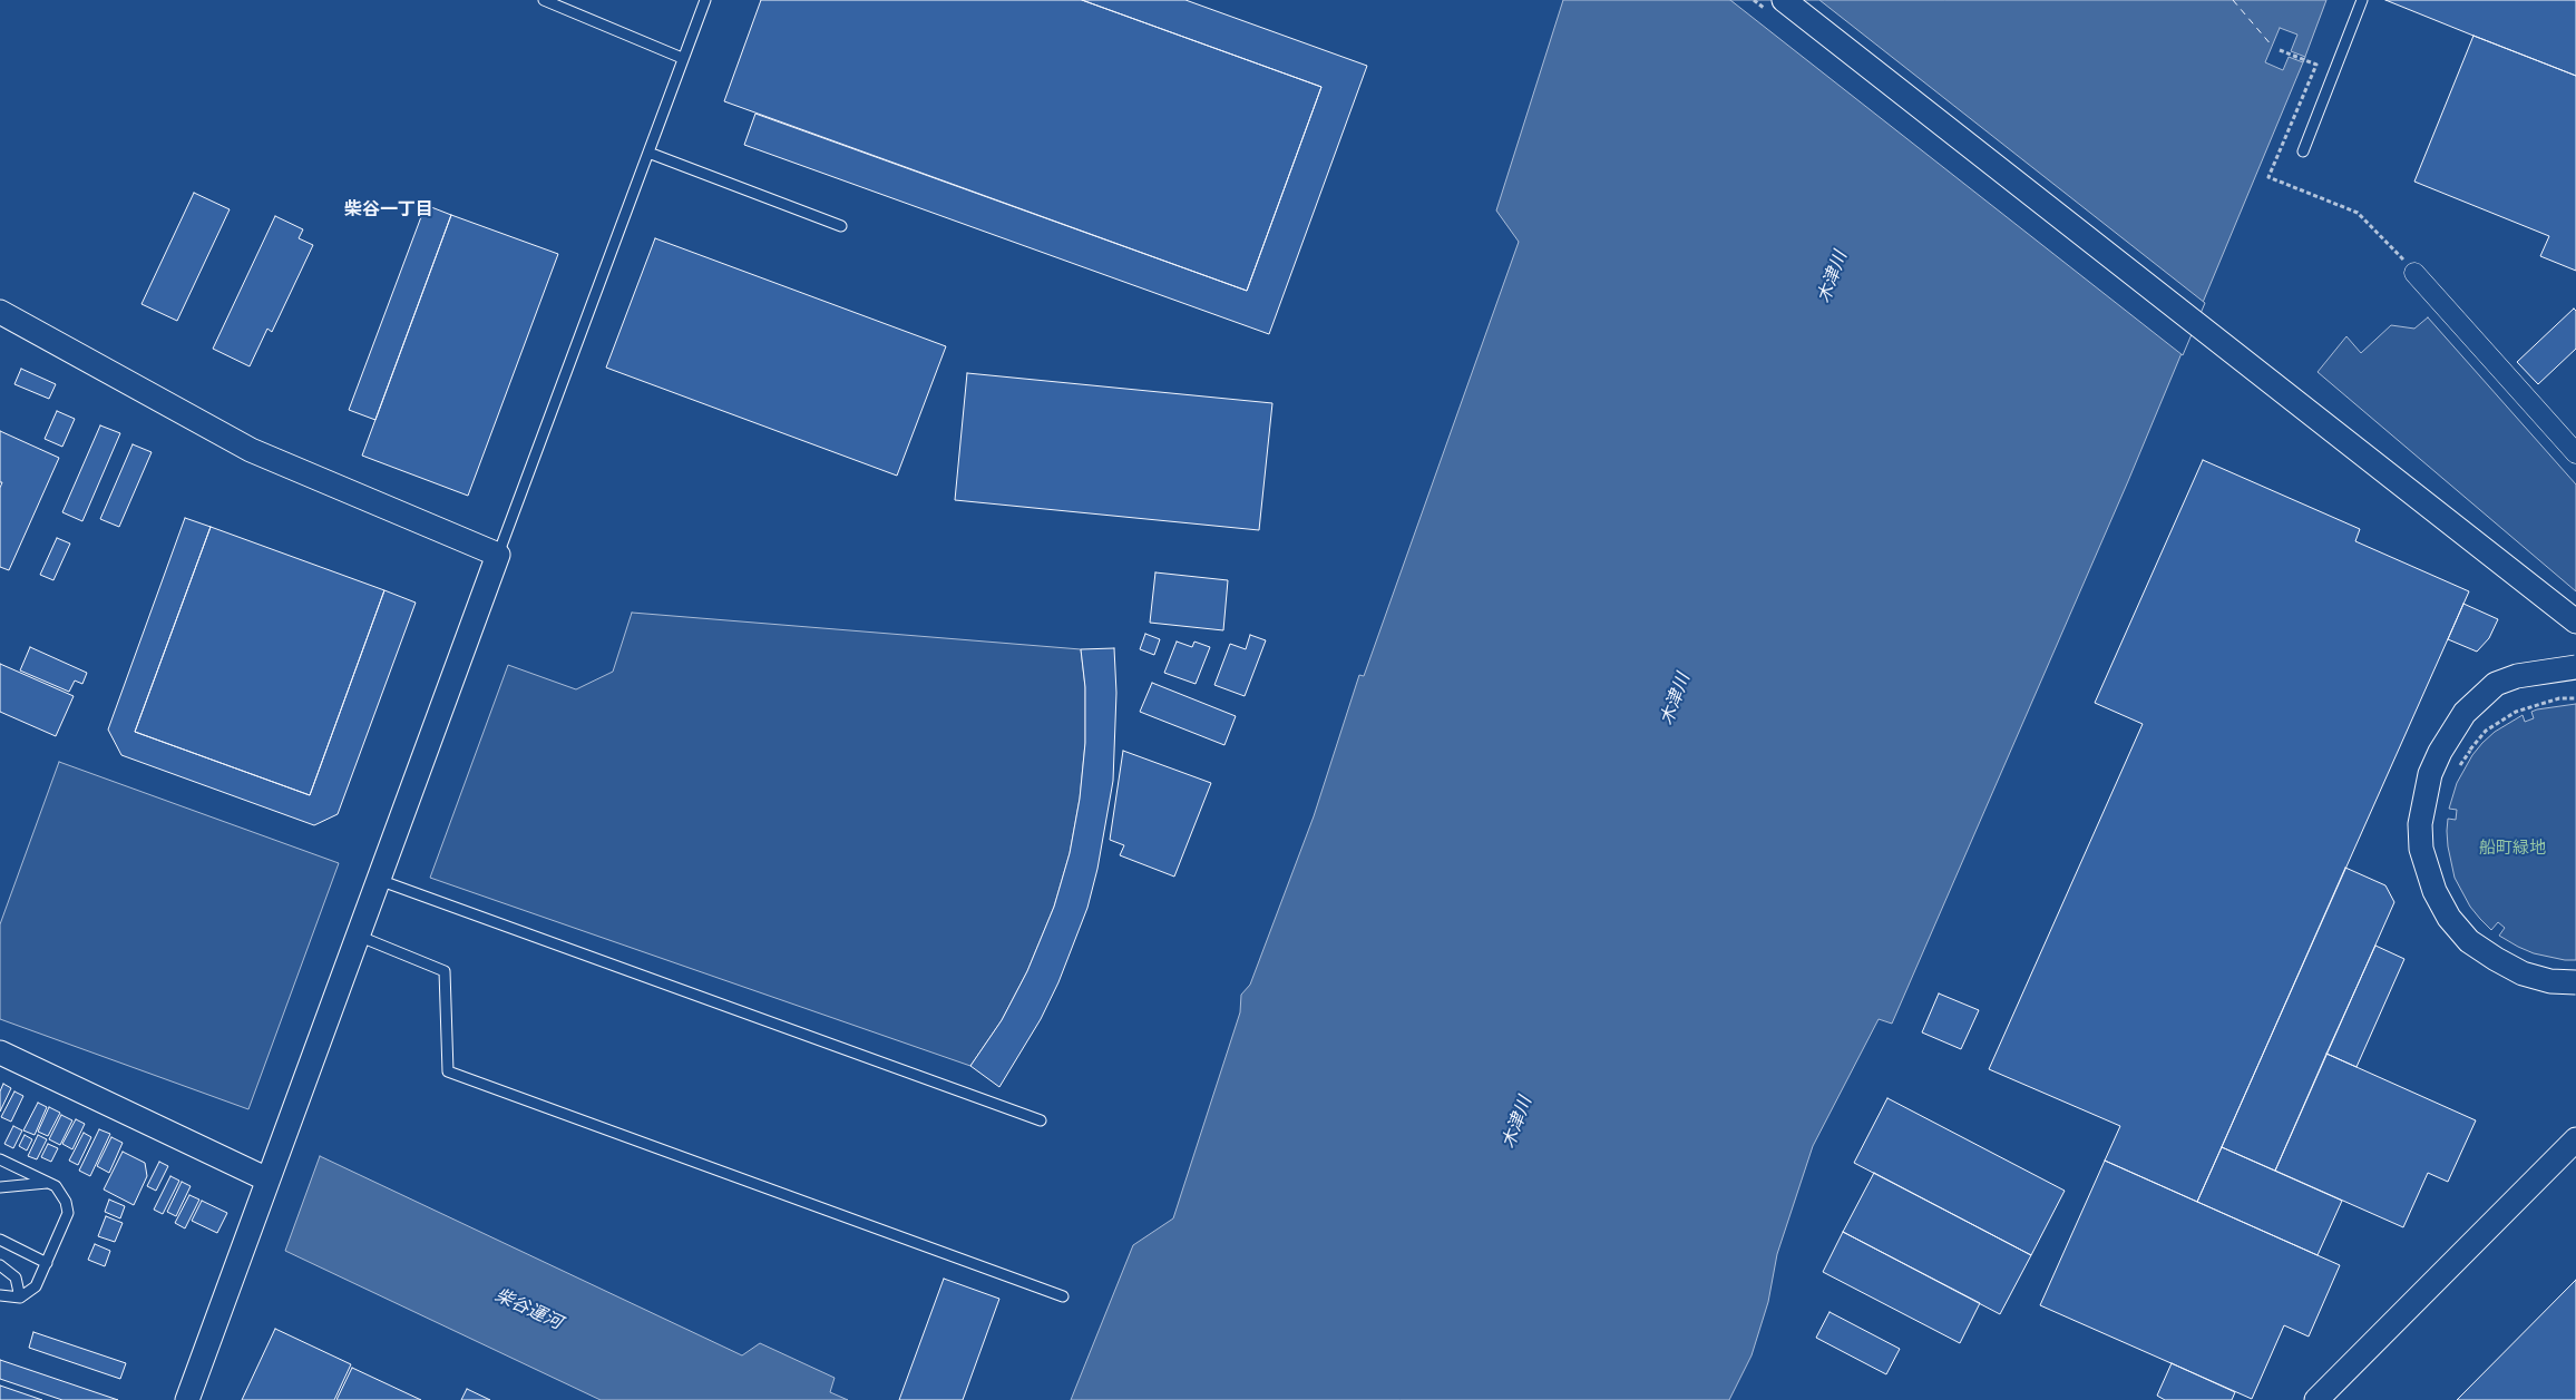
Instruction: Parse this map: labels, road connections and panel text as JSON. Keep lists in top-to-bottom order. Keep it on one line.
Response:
{"districts":["柴谷一丁目"],"water":["木津川","柴谷運河"],"parks":["船町緑地"]}
